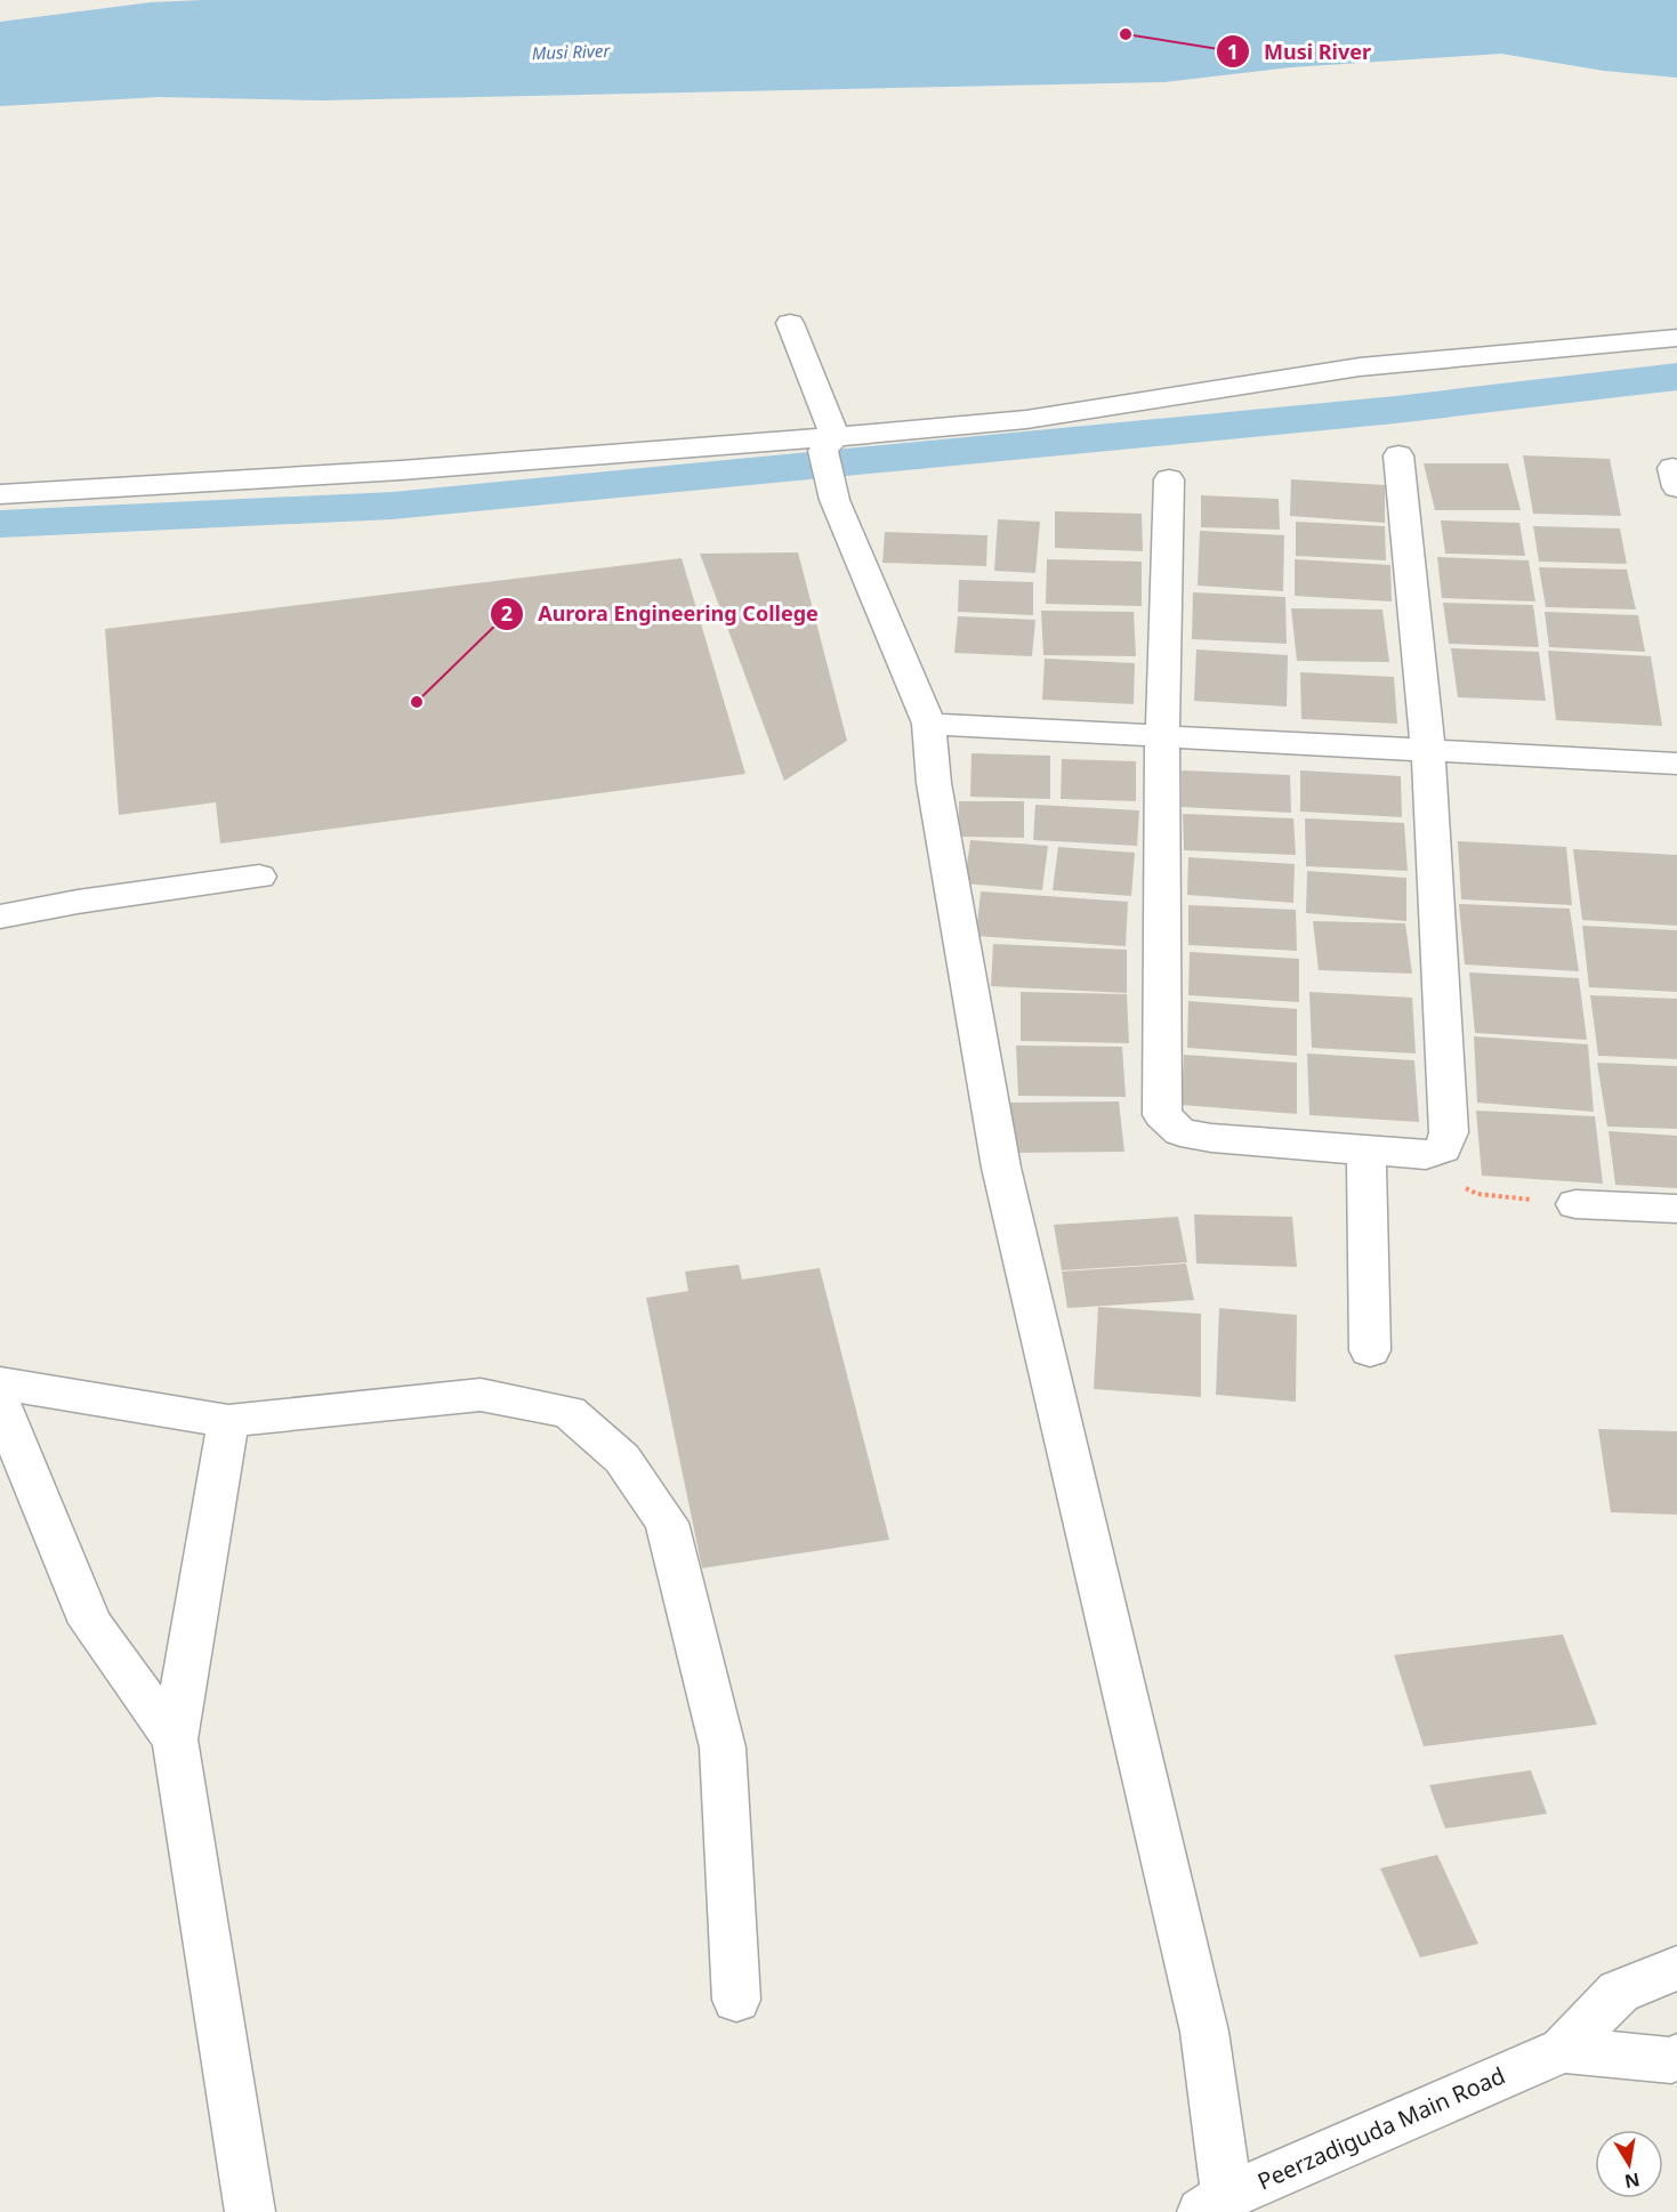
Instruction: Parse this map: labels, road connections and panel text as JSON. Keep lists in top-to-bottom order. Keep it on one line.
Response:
{"streets":{"street":["Peerzadiguda Main Road"]},"water":["Musi River"],"places":["Musi River","Aurora Engineering College"],"north":"bottom"}
